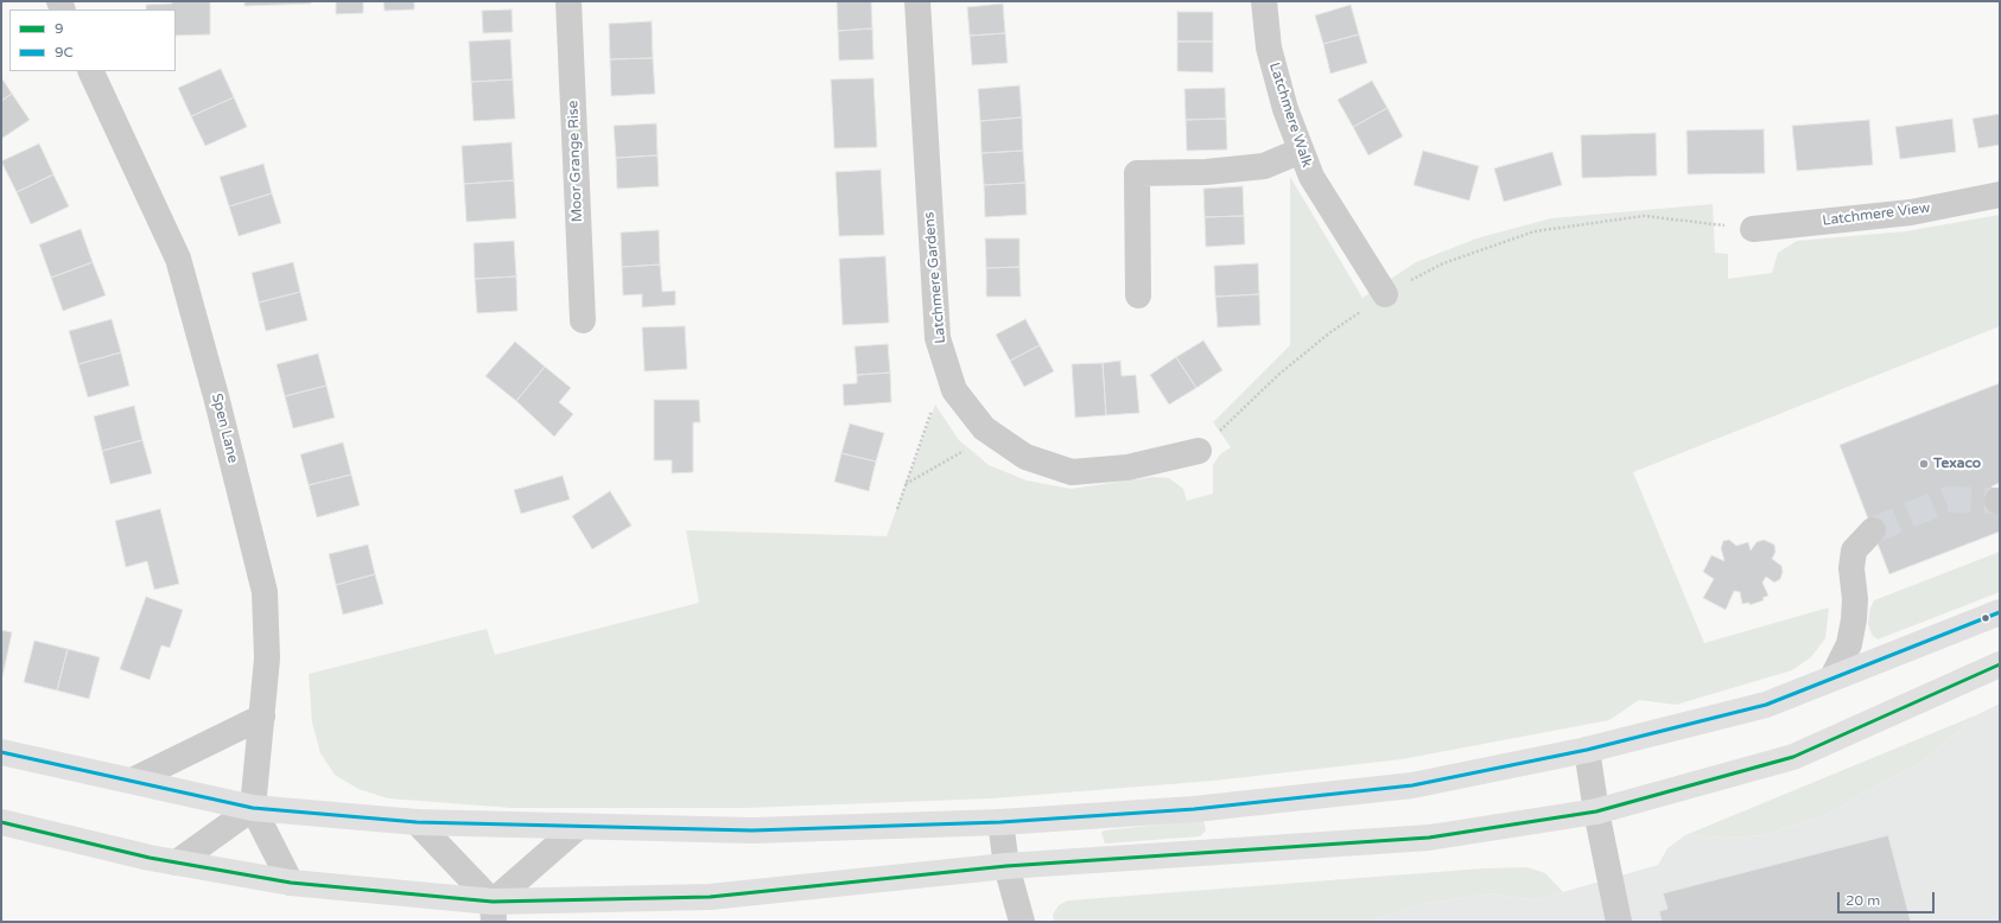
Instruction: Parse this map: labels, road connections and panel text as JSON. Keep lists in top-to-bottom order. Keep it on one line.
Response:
{"streets":{"street":["Latchmere Walk","Moor Grange Rise","Latchmere View","Latchmere Gardens","Spen Lane"]},"places":["Texaco"],"lines":["transit line 9C","transit line 9"],"legend":["9","9C"],"scale_bar":"20 m"}
